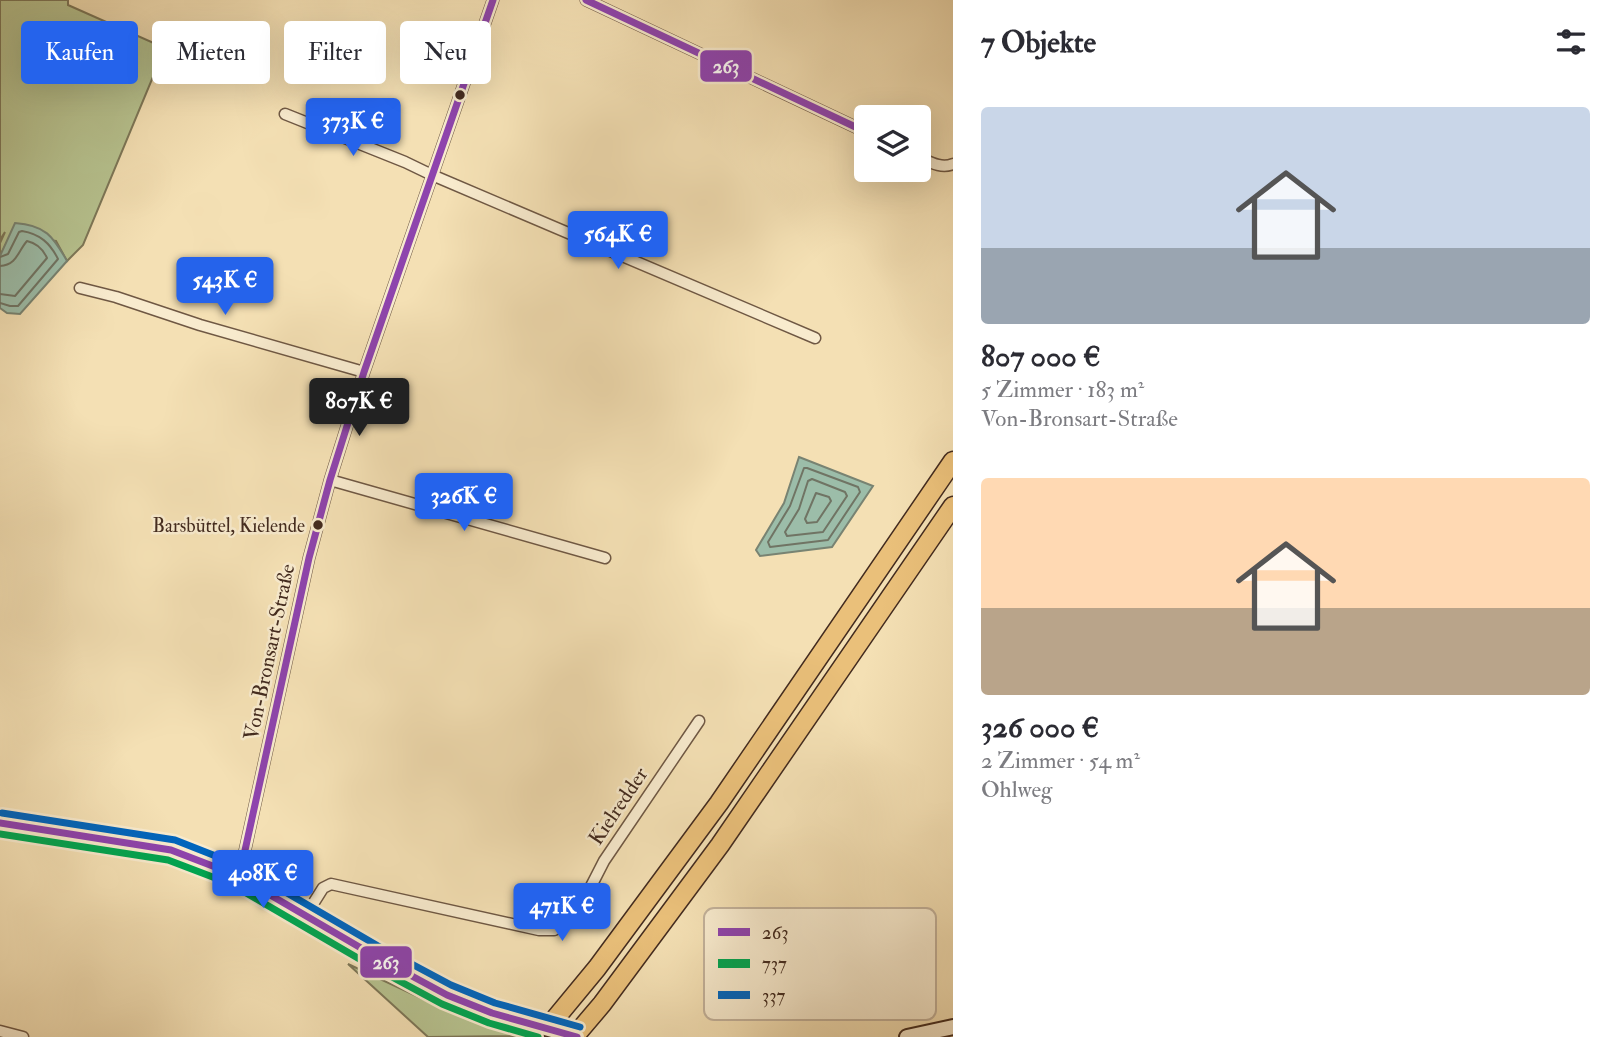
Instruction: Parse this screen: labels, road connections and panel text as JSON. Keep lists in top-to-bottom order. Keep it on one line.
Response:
{"streets":{"street":["Von-Bronsart-Straße","Kielredder"]},"places":["Barsbüttel, Kielende"],"lines":["transit line 263","transit line 337","transit line 737"],"legend":["263","737","337"],"page":{"heading":"7 Objekte","chip":["Kaufen","Mieten","Filter","Neu"],"list":[{"name":"807 000 €","note":"5 Zimmer · 183 m² · Von-Bronsart-Straße"},{"name":"326 000 €","note":"2 Zimmer · 54 m² · Ohlweg"}],"price":["373K €","564K €","543K €","807K €","326K €","408K €","471K €"]}}
